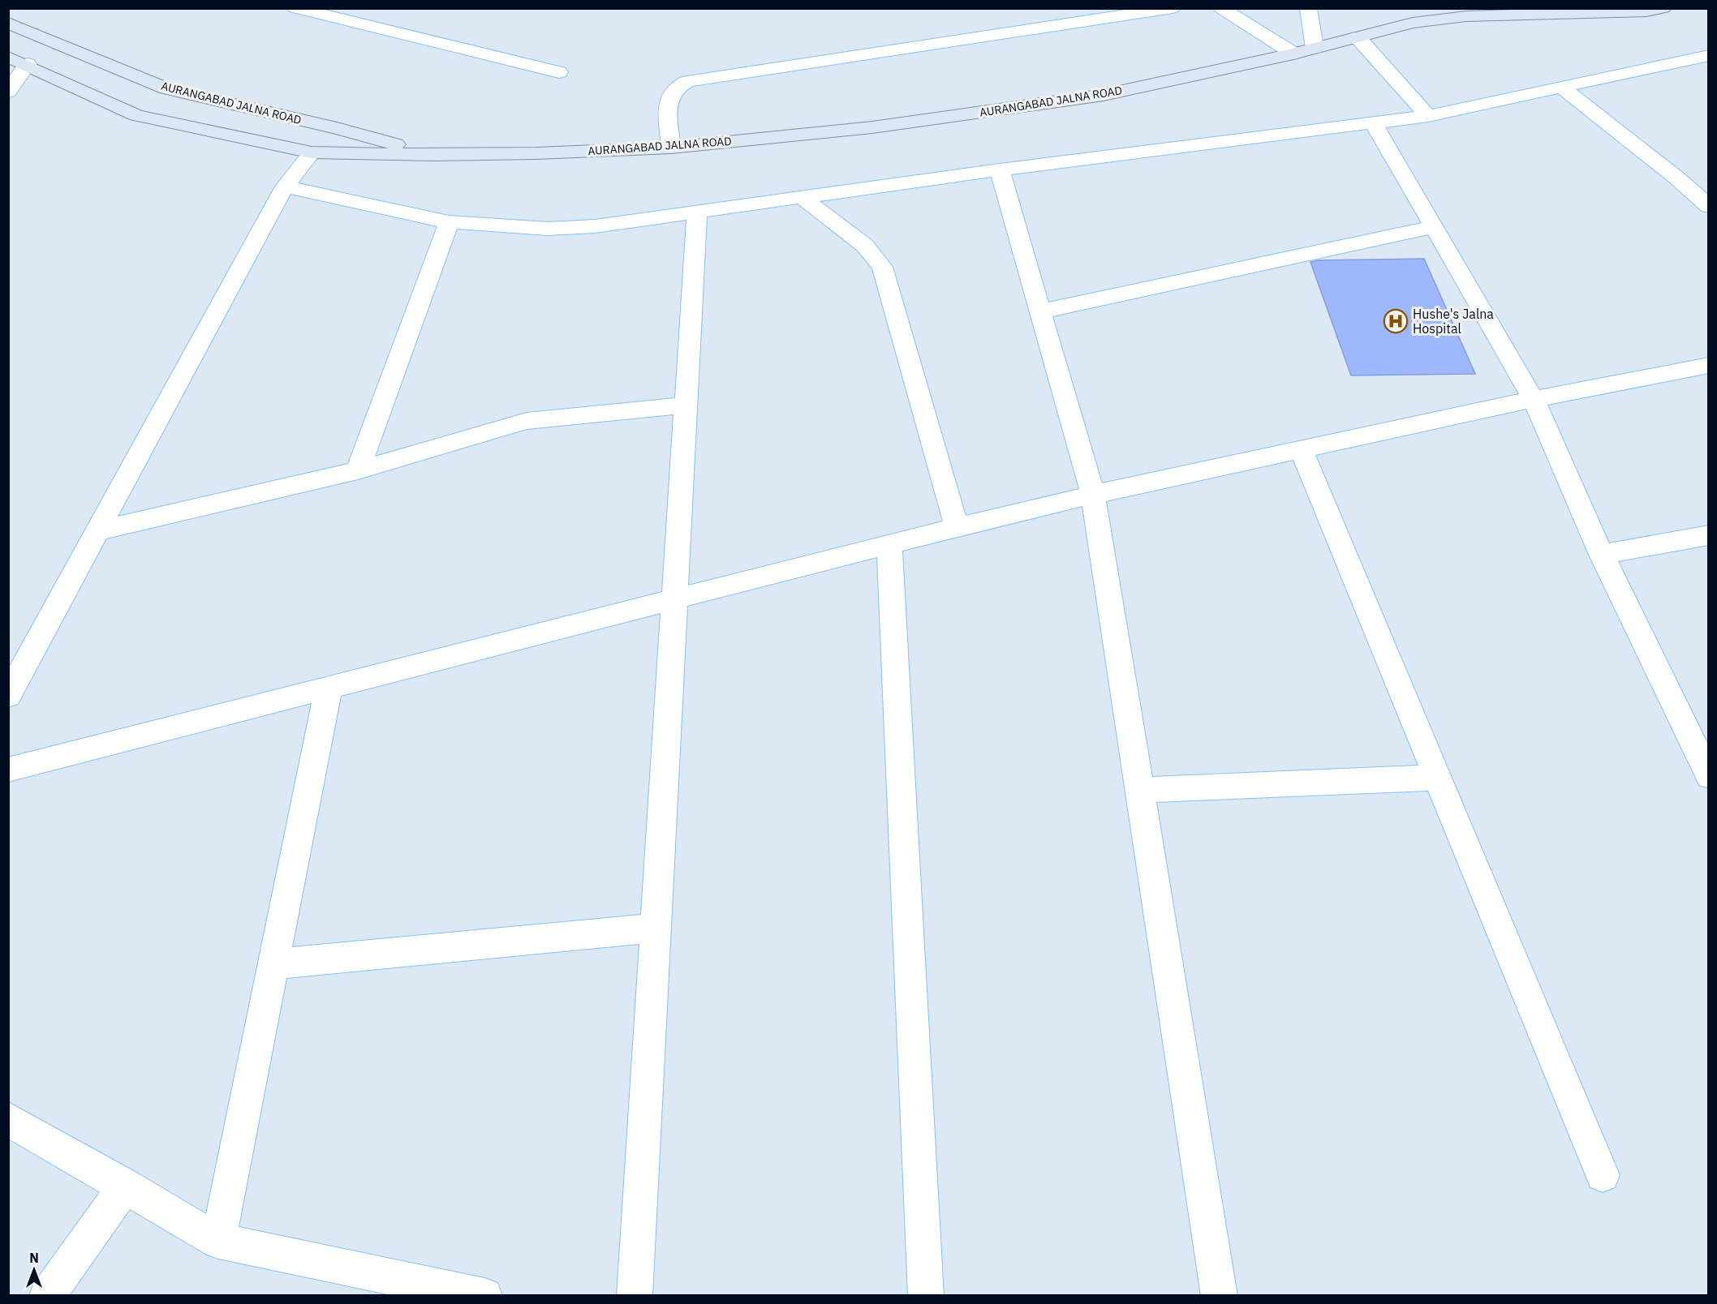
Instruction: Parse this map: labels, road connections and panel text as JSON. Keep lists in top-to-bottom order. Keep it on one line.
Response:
{"streets":{"main road":["AURANGABAD JALNA ROAD"]},"places":{"hospital":["Hushe's Jalna Hospital"]},"north":"top"}
